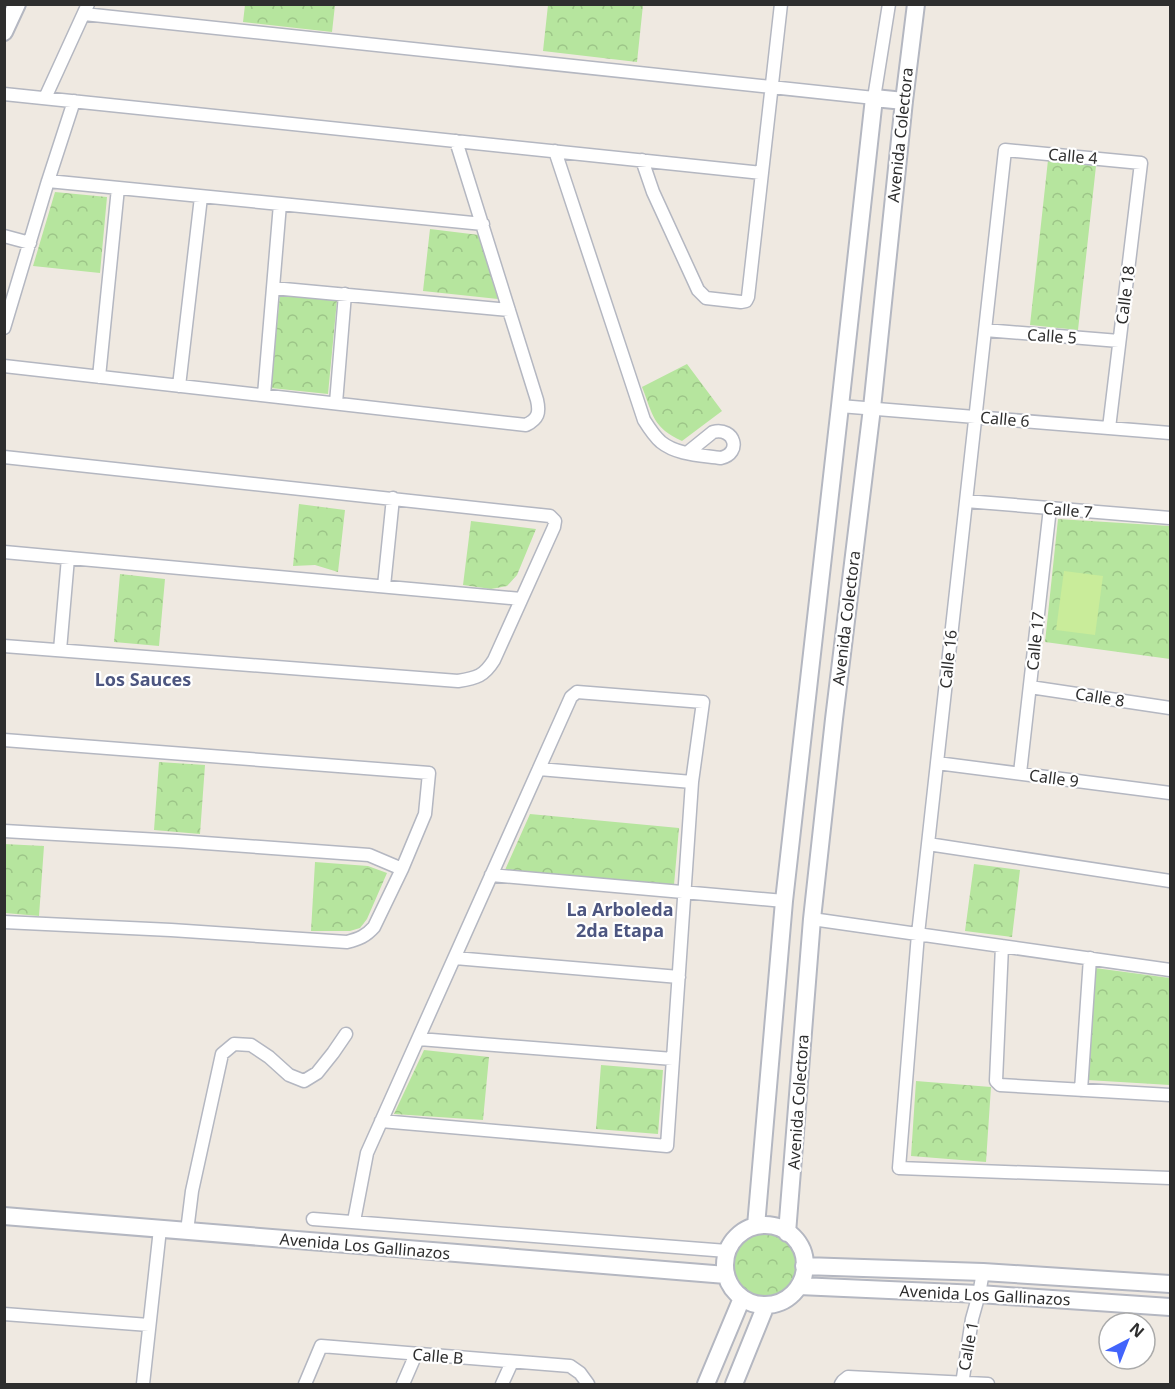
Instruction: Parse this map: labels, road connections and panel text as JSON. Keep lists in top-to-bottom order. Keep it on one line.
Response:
{"streets":{"street":["Avenida Colectora","Calle 4","Calle 18","Calle 5","Calle 6","Calle 7","Calle 17","Calle 16","Calle 8","Calle 9","Avenida Los Gallinazos","Calle 1","Calle B"]},"crossings":[["Avenida Colectora","Calle 6"],["Avenida Colectora","Avenida Los Gallinazos"],["Calle 4","Calle 18"],["Calle 4","Calle 16"],["Calle 18","Calle 5"],["Calle 18","Calle 6"],["Calle 5","Calle 16"],["Calle 6","Calle 16"],["Calle 7","Calle 17"],["Calle 7","Calle 16"],["Calle 17","Calle 8"],["Calle 17","Calle 9"],["Calle 16","Calle 9"],["Avenida Los Gallinazos","Calle 1"]],"districts":["Los Sauces","La Arboleda 2da Etapa"],"north":"top right"}
